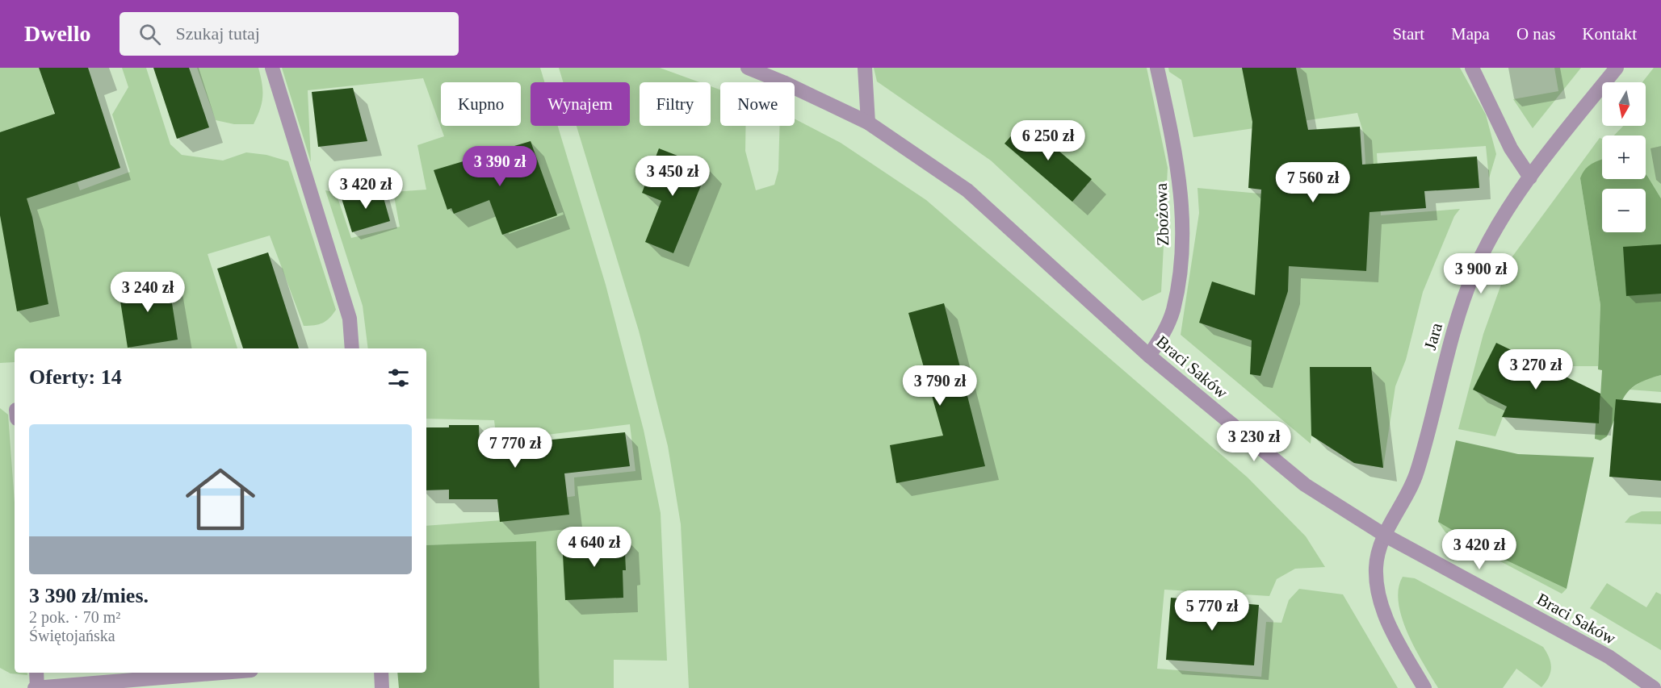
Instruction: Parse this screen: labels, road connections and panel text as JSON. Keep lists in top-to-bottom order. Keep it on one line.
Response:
{"streets":{"street":["Zbożowa","Jara","Braci Saków"]},"crossings":[["Zbożowa","Braci Saków"],["Jara","Braci Saków"]],"north":"bottom","page":{"header":"Dwello","search":"Szukaj tutaj","nav":["Start","Mapa","O nas","Kontakt"],"map_buttons":["+","−"],"chip":["Kupno","Wynajem","Filtry","Nowe"],"price":["6 250 zł","3 390 zł","3 450 zł","7 560 zł","3 420 zł","3 900 zł","3 240 zł","3 270 zł","3 790 zł","3 230 zł","7 770 zł","4 640 zł","3 420 zł","5 770 zł"],"heading":"Oferty: 14","list":[{"name":"3 390 zł/mies.","note":"2 pok. · 70 m² · Świętojańska"}]}}
